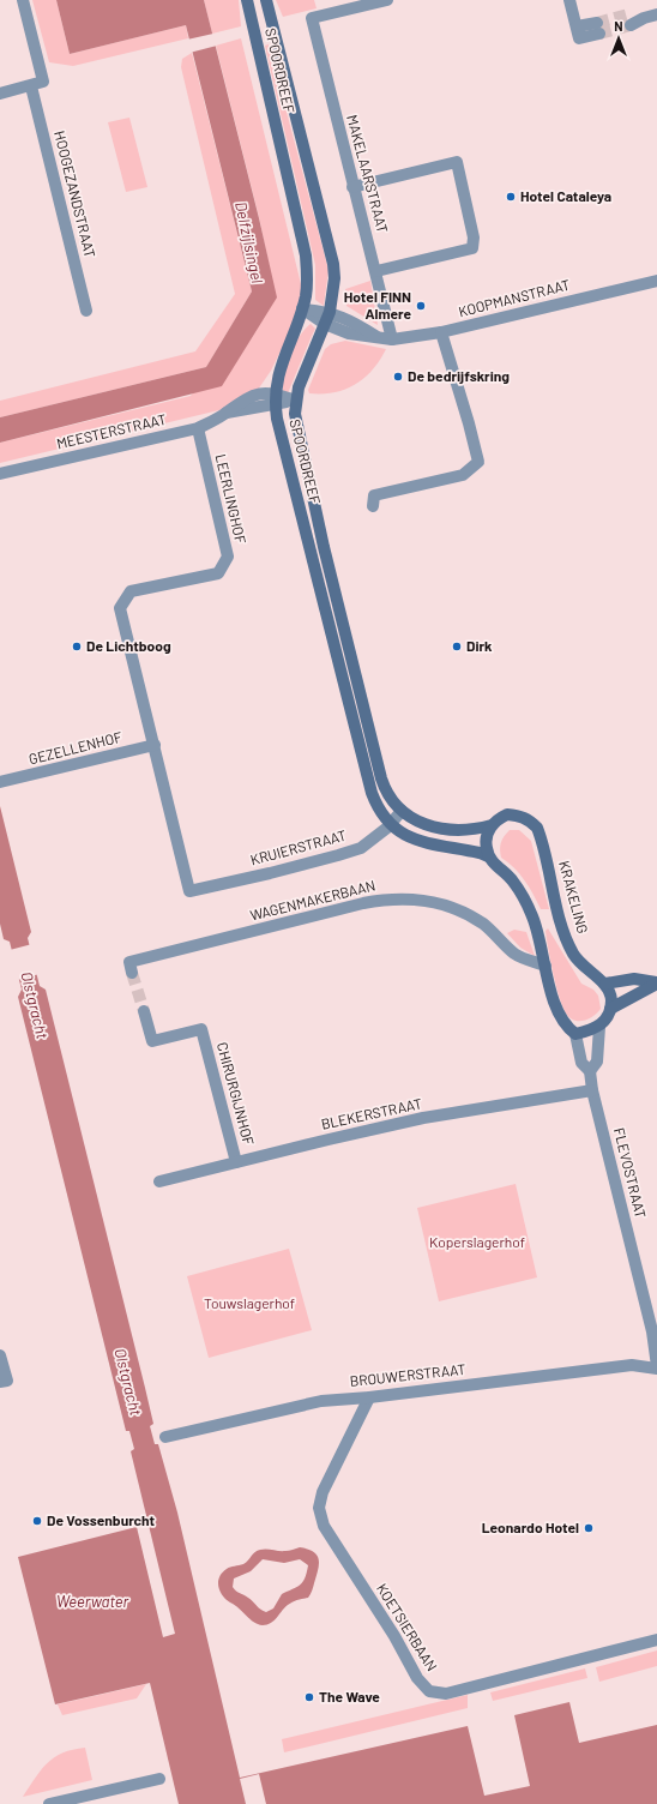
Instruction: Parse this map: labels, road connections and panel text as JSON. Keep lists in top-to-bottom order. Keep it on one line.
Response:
{"streets":{"main road":["SPOORDREEF","KRAKELING"],"street":["MAKELAARSTRAAT","HOOGEZANDSTRAAT","KOOPMANSTRAAT","MEESTERSTRAAT","LEERLINGHOF","GEZELLENHOF","KRUIERSTRAAT","WAGENMAKERBAAN","CHIRURGIJNHOF","BLEKERSTRAAT","FLEVOSTRAAT","BROUWERSTRAAT","KOETSIERBAAN"]},"crossings":[["SPOORDREEF","KOOPMANSTRAAT"],["SPOORDREEF","MEESTERSTRAAT"],["SPOORDREEF","KRUIERSTRAAT"],["SPOORDREEF","KRAKELING"],["MAKELAARSTRAAT","KOOPMANSTRAAT"],["MEESTERSTRAAT","LEERLINGHOF"],["LEERLINGHOF","GEZELLENHOF"],["LEERLINGHOF","KRUIERSTRAAT"],["GEZELLENHOF","KRUIERSTRAAT"],["CHIRURGIJNHOF","BLEKERSTRAAT"],["BLEKERSTRAAT","FLEVOSTRAAT"],["FLEVOSTRAAT","BROUWERSTRAAT"],["BROUWERSTRAAT","KOETSIERBAAN"]],"water":["Delfzijlsingel","Olstgracht","Weerwater"],"parks":["Koperslagerhof","Touwslagerhof"],"places":["Hotel Cataleya","Hotel FINN Almere","De bedrijfskring","De Lichtboog","Dirk","De Vossenburcht","Leonardo Hotel","The Wave"],"north":"top"}
